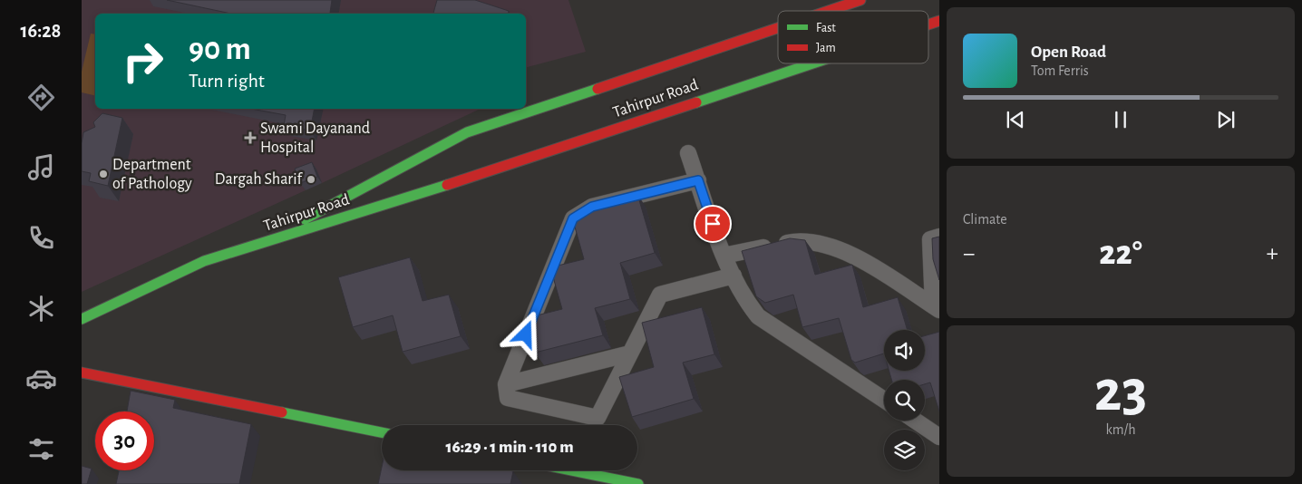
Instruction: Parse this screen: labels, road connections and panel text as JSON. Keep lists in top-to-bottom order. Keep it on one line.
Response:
{"streets":{"main road":["Tahirpur Road"]},"places":{"health":["Swami Dayanand Hospital"],"other":["Department of Pathology","Dargah Sharif"]},"legend":["Fast","Jam"],"page":{"tabs":"16:28","turn":["90 m","Turn right"],"song":["Open Road","Tom Ferris"],"tile":["Climate",["23","km/h"]],"heat":["−","22°","+"],"limit":"30","trip":"16:29 · 1 min · 110 m"}}
